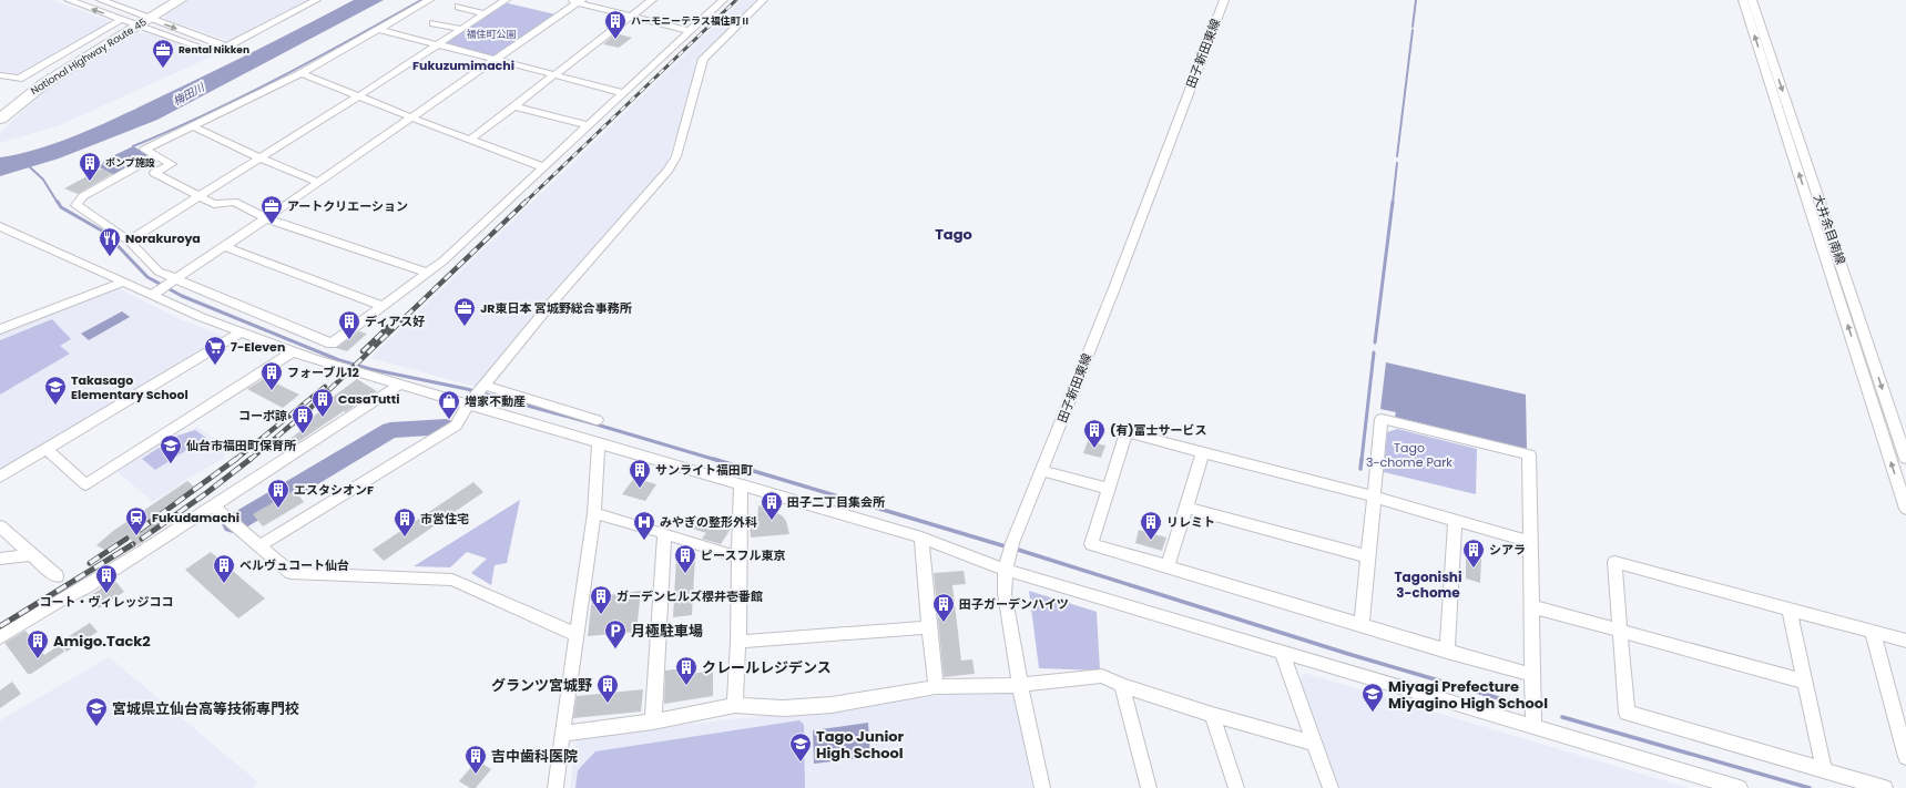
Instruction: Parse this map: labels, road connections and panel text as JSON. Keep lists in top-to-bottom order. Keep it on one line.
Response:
{"streets":{"highway":["National Highway Route 45"],"street":["田子新田東線","大井余目南線"]},"districts":["Fukuzumimachi","Tago","Tagonishi 3-chome"],"water":["梅田川"],"parks":["福住町公園","Tago 3-chome Park"],"places":{"building":["ハーモニーテラス福住町Ⅱ","ポンプ施設","ディアス好","フォーブル12","CasaTutti","コーポ諒","(有)富士サービス","サンライト福田町","エスタシオンF","田子二丁目集会所","市営住宅","リレミト","シアラ","ピースフル東京","ベルヴュコート仙台","コート・ヴィレッジココ","ガーデンヒルズ櫻井壱番館","田子ガーデンハイツ","Amigo.Tack2","クレールレジデンス","グランツ宮城野","吉中歯科医院"],"office":["Rental Nikken","アートクリエーション","JR東日本 宮城野総合事務所"],"restaurant":["Norakuroya"],"supermarket":["7-Eleven"],"school or university":["Takasago Elementary School","仙台市福田町保育所","Miyagi Prefecture Miyagino High School","宮城県立仙台高等技術専門校","Tago Junior High School"],"shop":["増家不動産"],"station":["Fukudamachi"],"hospital":["みやぎの整形外科"],"parking":["月極駐車場"]}}
